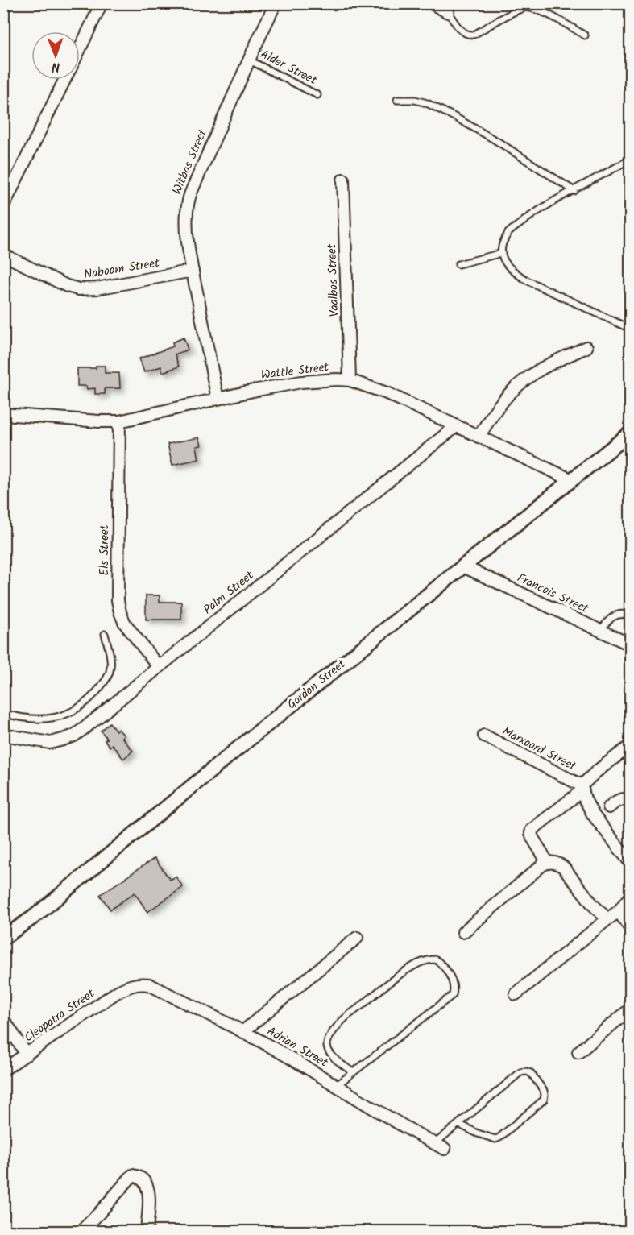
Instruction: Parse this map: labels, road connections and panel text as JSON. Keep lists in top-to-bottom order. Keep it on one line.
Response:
{"streets":{"street":["Witbos Street","Naboom Street","Vaalbos Street","Wattle Street","Els Street","Palm Street","Francois Street","Gordon Street","Marxoord Street","Cleopatra Street","Adrian Street"],"lane":["Alder Street"]},"crossings":[["Alder Street","Witbos Street"],["Witbos Street","Naboom Street"],["Witbos Street","Wattle Street"],["Vaalbos Street","Wattle Street"],["Wattle Street","Els Street"],["Wattle Street","Palm Street"],["Wattle Street","Gordon Street"],["Els Street","Palm Street"],["Francois Street","Gordon Street"],["Cleopatra Street","Adrian Street"]],"north":"bottom"}
